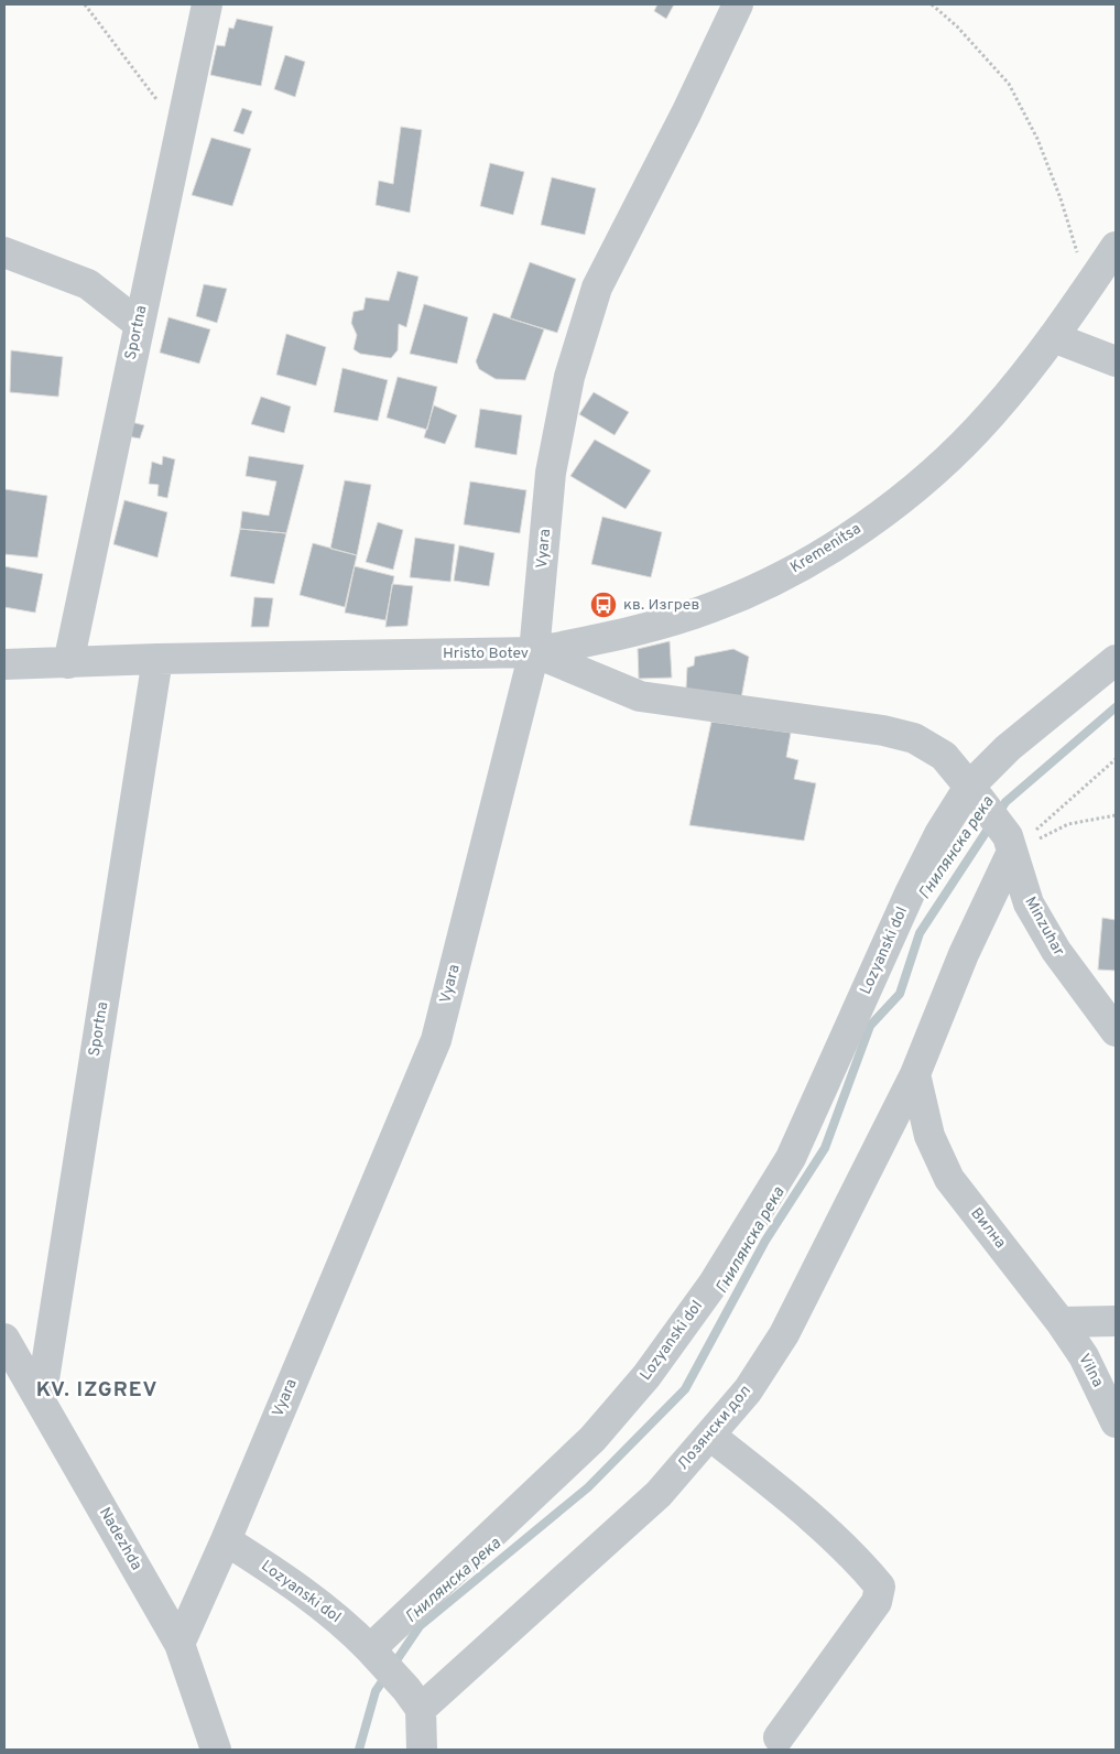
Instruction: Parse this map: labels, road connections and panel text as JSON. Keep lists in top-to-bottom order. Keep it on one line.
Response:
{"streets":{"street":["Sportna","Vyara","Kremenitsa","Hristo Botev","Minzuhar","Lozyanski dol","Вилна","Vilna","Лозянски дол","Nadezhda"]},"crossings":[["Sportna","Hristo Botev"],["Sportna","Nadezhda"],["Vyara","Kremenitsa"],["Vyara","Hristo Botev"],["Vyara","Lozyanski dol"],["Vyara","Nadezhda"],["Kremenitsa","Hristo Botev"],["Hristo Botev","Minzuhar"],["Hristo Botev","Lozyanski dol"],["Minzuhar","Lozyanski dol"],["Вилна","Vilna"],["Вилна","Лозянски дол"]],"districts":["KV. IZGREV"],"water":["Гнилянска река"],"places":{"bus stop":["кв. Изгрев"]}}
